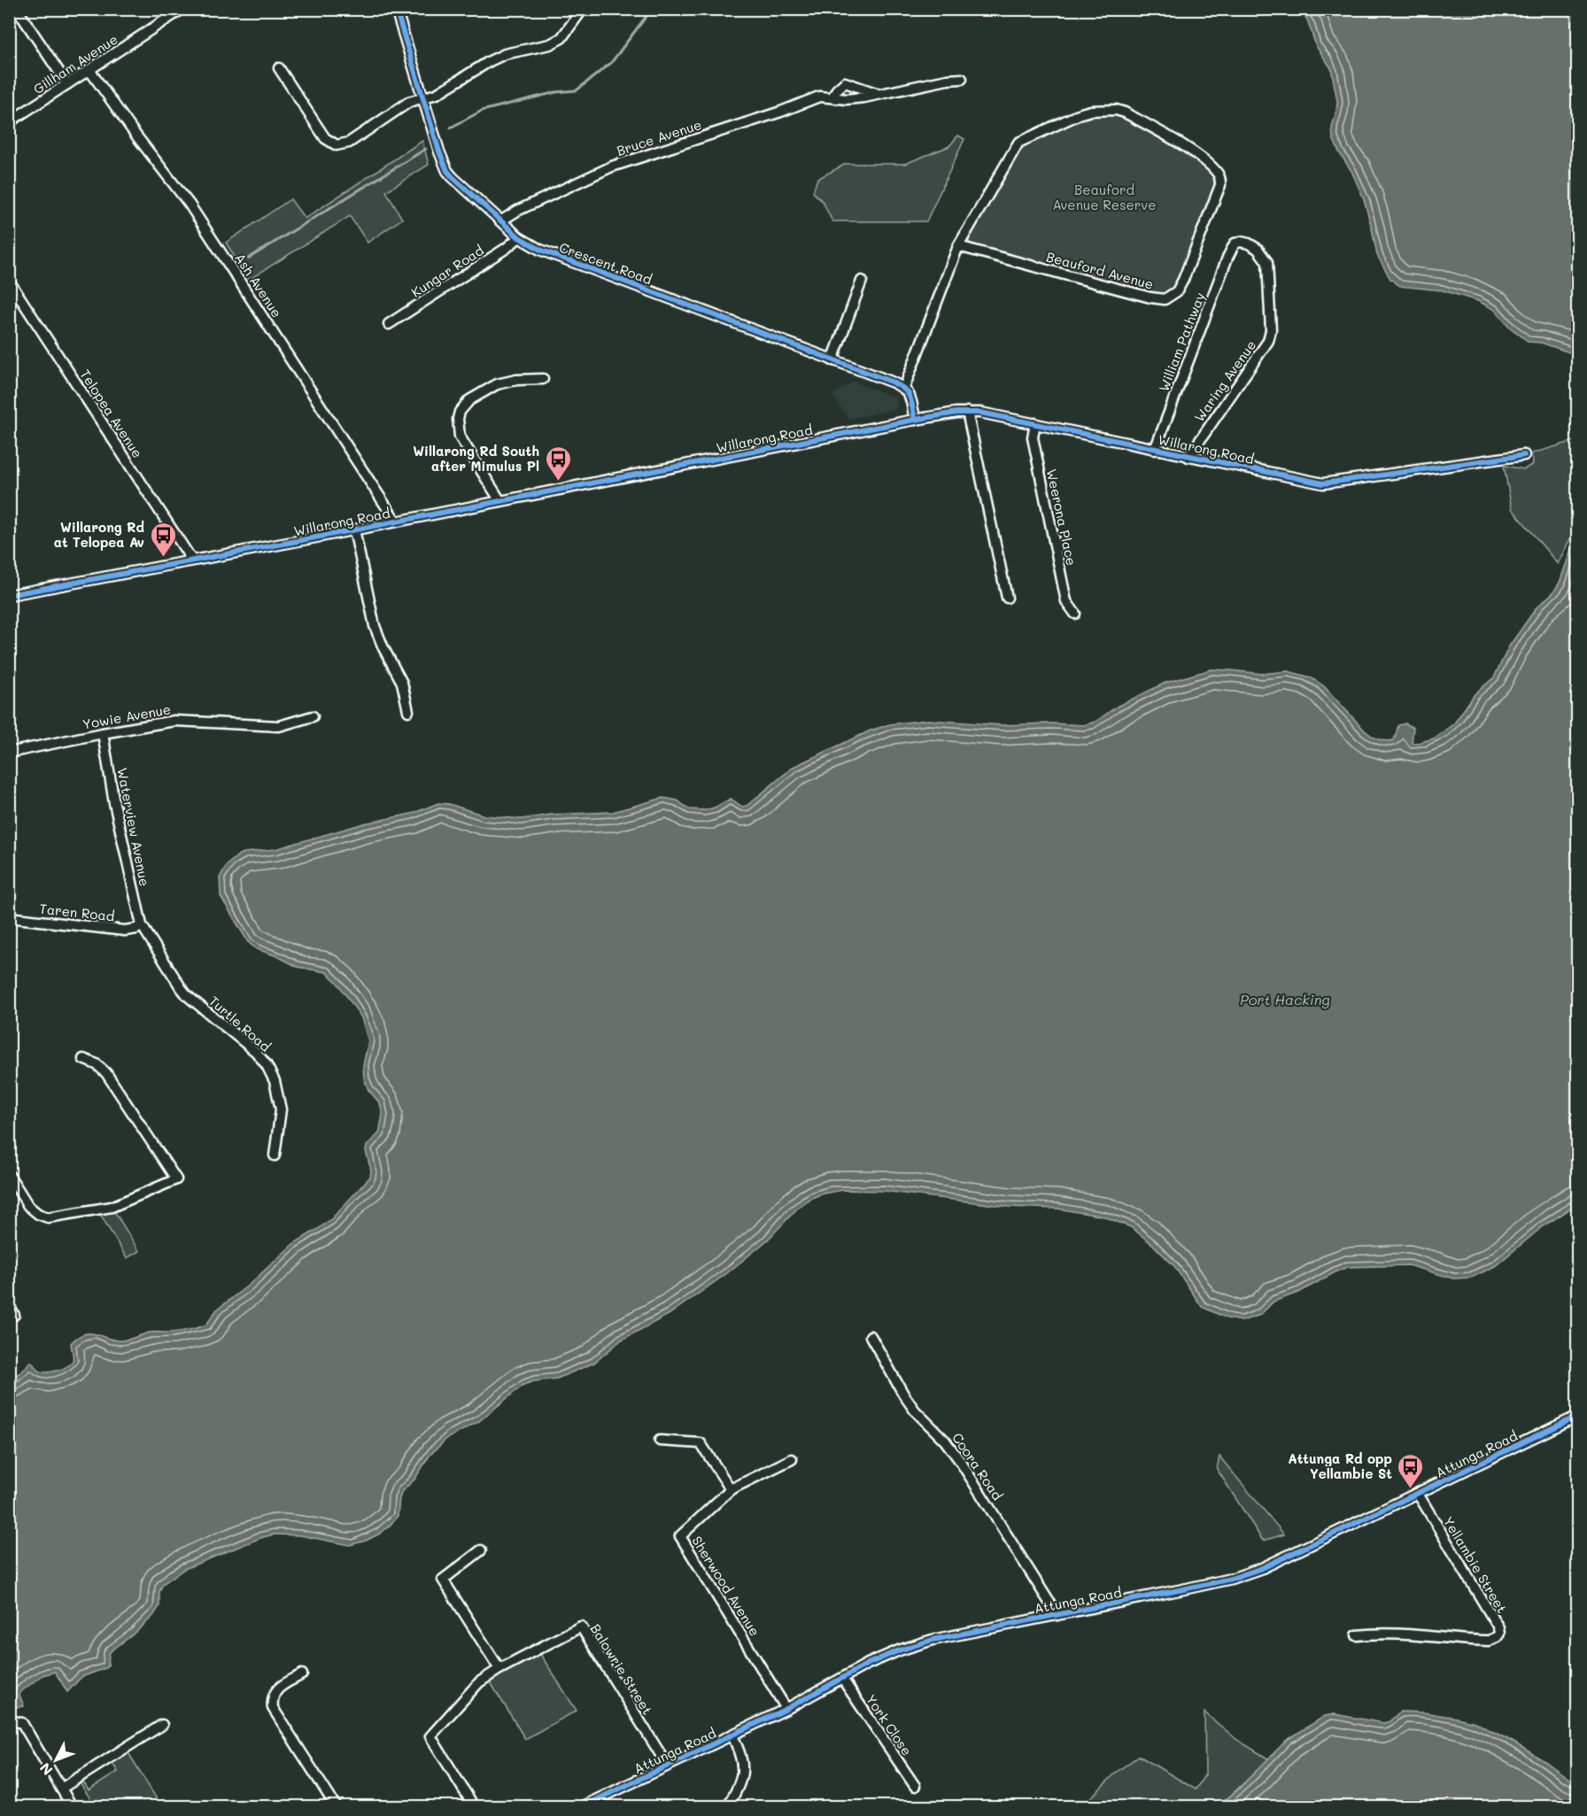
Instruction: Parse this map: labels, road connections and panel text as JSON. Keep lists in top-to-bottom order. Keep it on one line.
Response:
{"streets":{"street":["Gillham Avenue","Bruce Avenue","Crescent Road","Beauford Avenue","Kungar Road","Ash Avenue","William Pathway","Waring Avenue","Telopea Avenue","Willarong Road","Weerona Place","Yowie Avenue","Waterview Avenue","Taren Road","Turtle Road","Attunga Road","Coora Road","Yellambie Street","Sherwood Avenue","Balowrie Street","York Close"]},"crossings":[["Gillham Avenue","Ash Avenue"],["Bruce Avenue","Crescent Road"],["Crescent Road","Beauford Avenue"],["Crescent Road","Kungar Road"],["Ash Avenue","Willarong Road"],["William Pathway","Waring Avenue"],["William Pathway","Willarong Road"],["Waring Avenue","Willarong Road"],["Telopea Avenue","Willarong Road"],["Willarong Road","Weerona Place"],["Yowie Avenue","Waterview Avenue"],["Waterview Avenue","Taren Road"],["Waterview Avenue","Turtle Road"],["Taren Road","Turtle Road"],["Attunga Road","Coora Road"],["Attunga Road","Yellambie Street"],["Attunga Road","Sherwood Avenue"],["Attunga Road","Balowrie Street"],["Attunga Road","York Close"]],"water":["Port Hacking"],"parks":["Beauford Avenue Reserve"],"places":{"bus stop":["Willarong Rd South after Mimulus Pl","Willarong Rd at Telopea Av","Attunga Rd opp Yellambie St"]},"north":"bottom left"}
